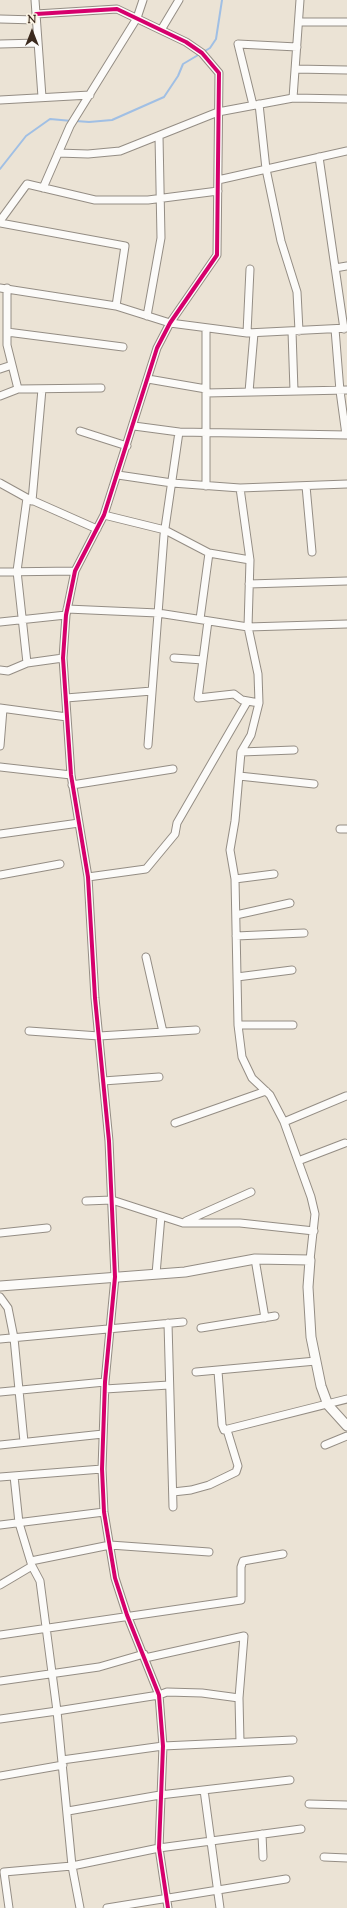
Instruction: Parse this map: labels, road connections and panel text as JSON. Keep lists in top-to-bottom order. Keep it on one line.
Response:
{"north":"top"}
